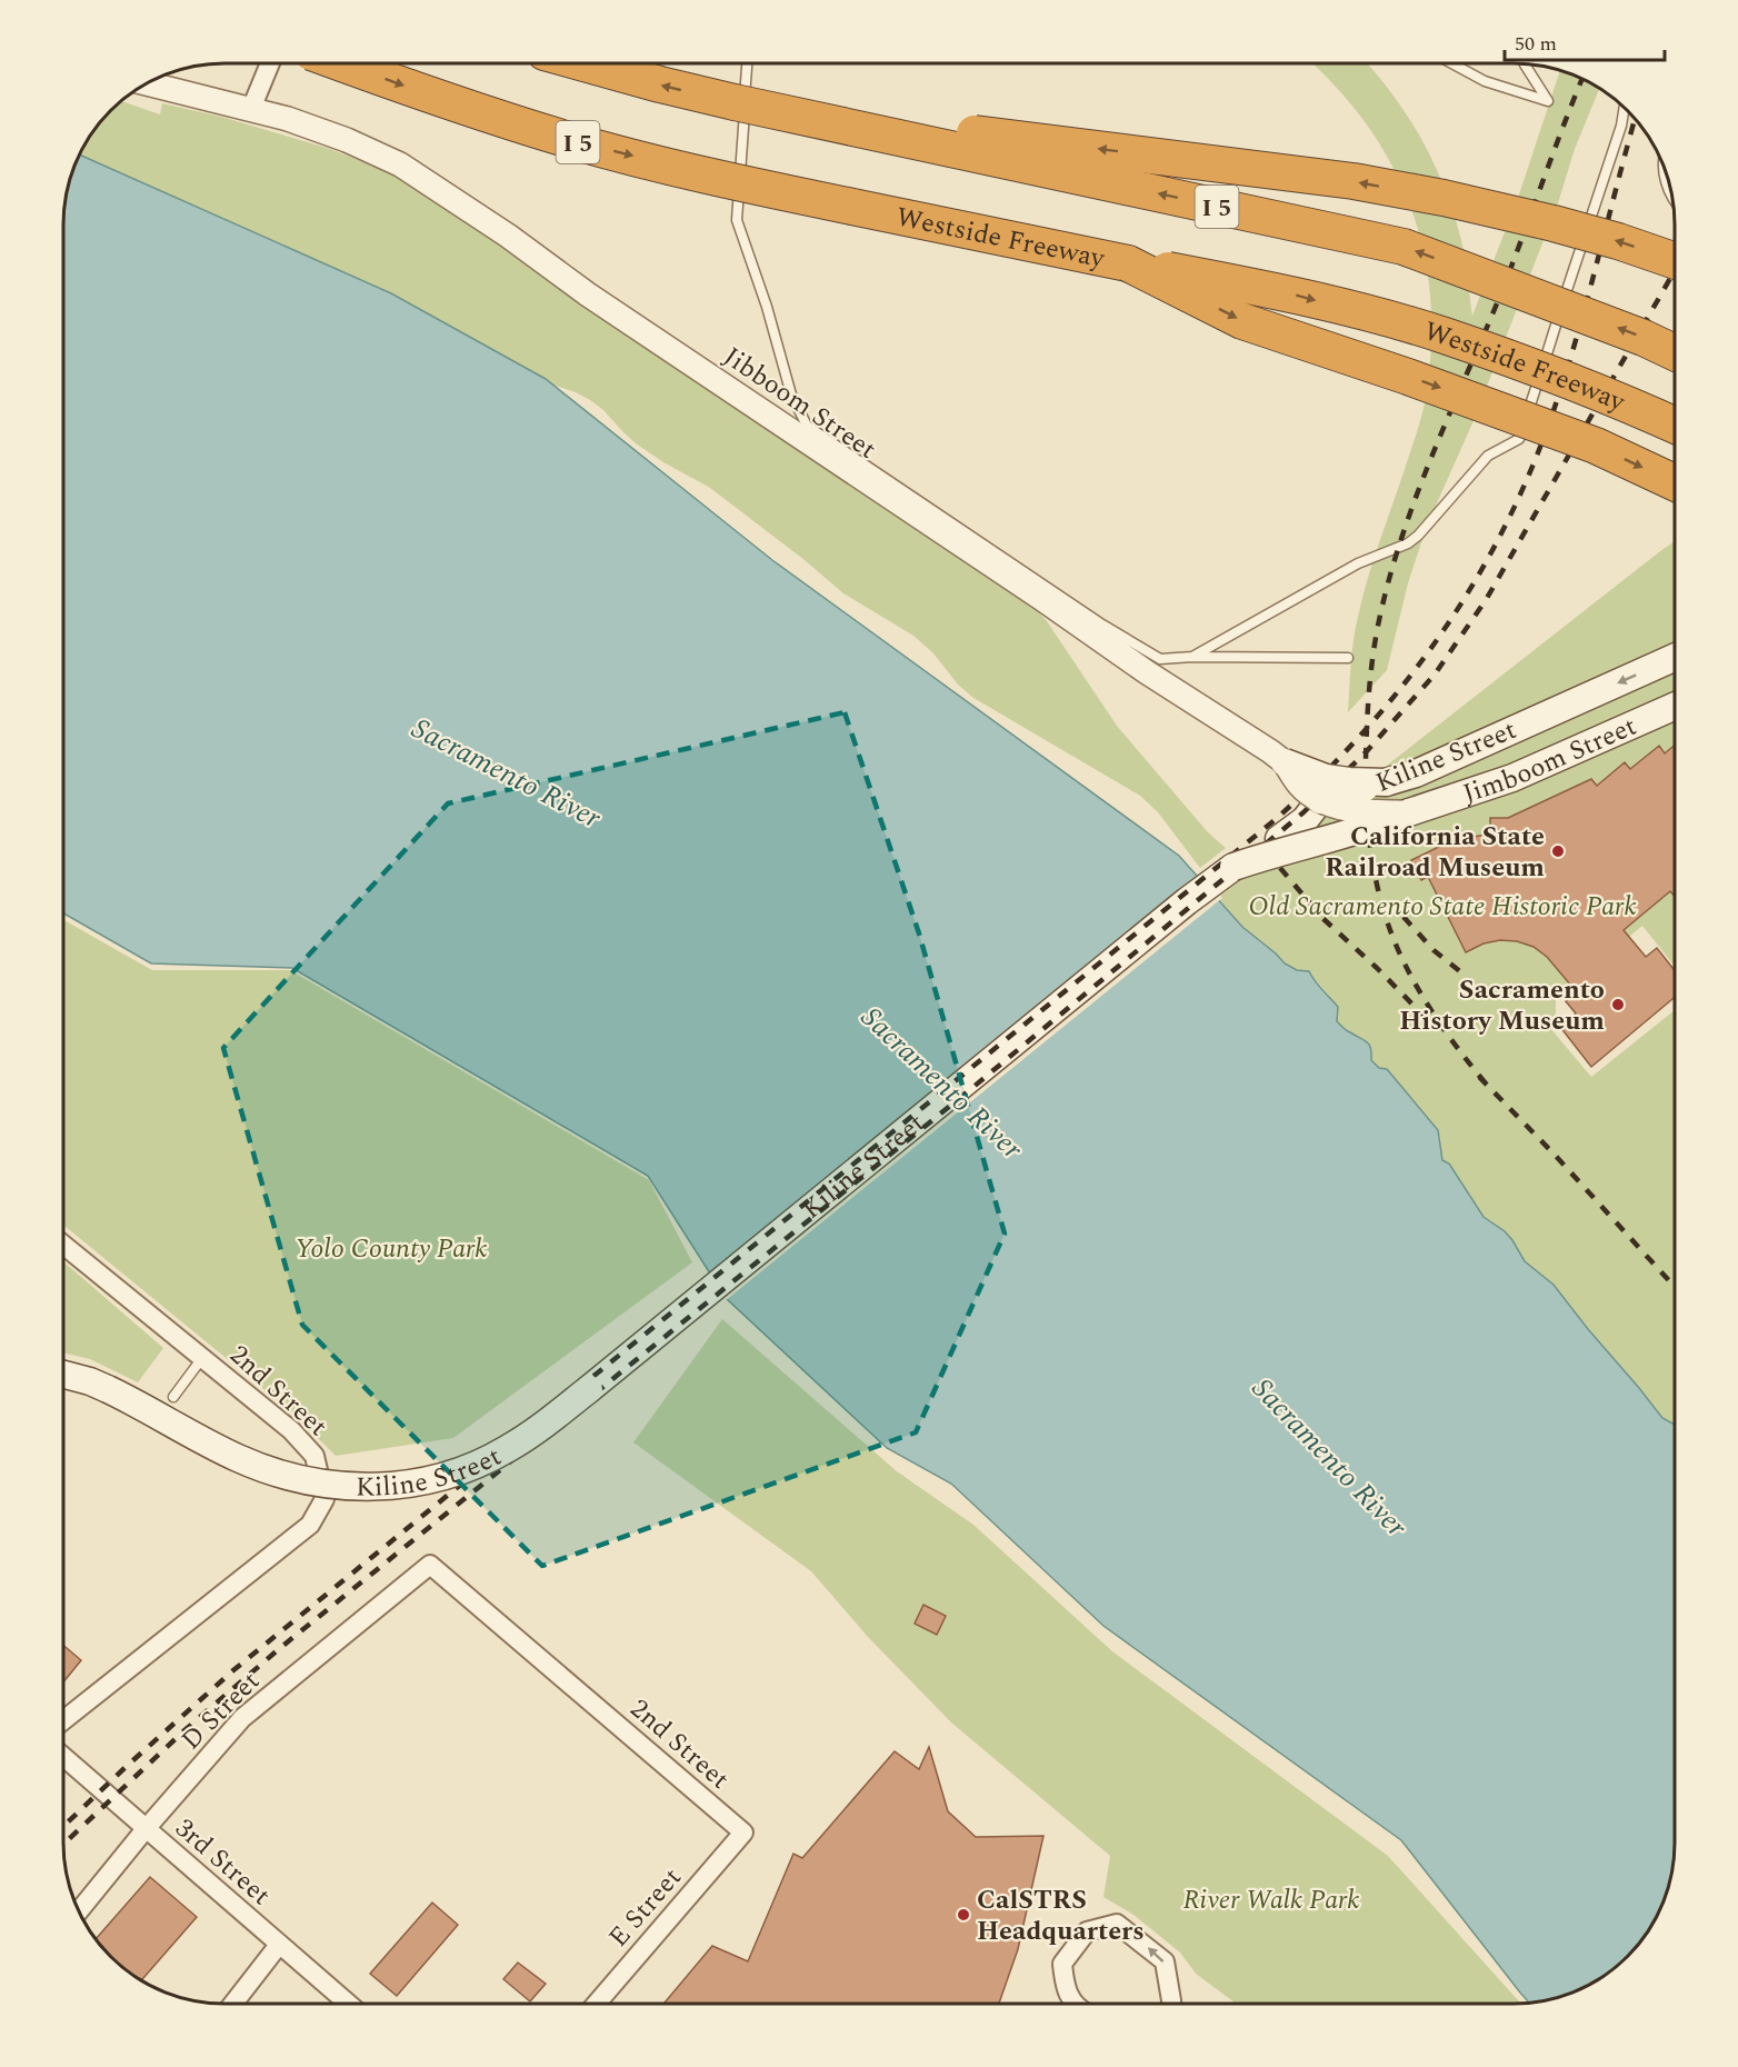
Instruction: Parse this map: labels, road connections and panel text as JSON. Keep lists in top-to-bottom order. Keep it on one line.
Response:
{"streets":{"highway":["I 5","Westside Freeway"],"main road":["Kiline Street","Jimboom Street"],"street":["Jibboom Street","2nd Street","D Street","3rd Street","E Street"]},"crossings":[["Jibboom Street","Kiline Street"],["Jibboom Street","Jimboom Street"],["Kiline Street","Jimboom Street"],["2nd Street","D Street"],["2nd Street","E Street"],["D Street","3rd Street"]],"water":["Sacramento River"],"parks":["Old Sacramento State Historic Park","Yolo County Park","River Walk Park"],"places":["California State Railroad Museum","Sacramento History Museum","CalSTRS Headquarters"],"scale_bar":"50 m"}
